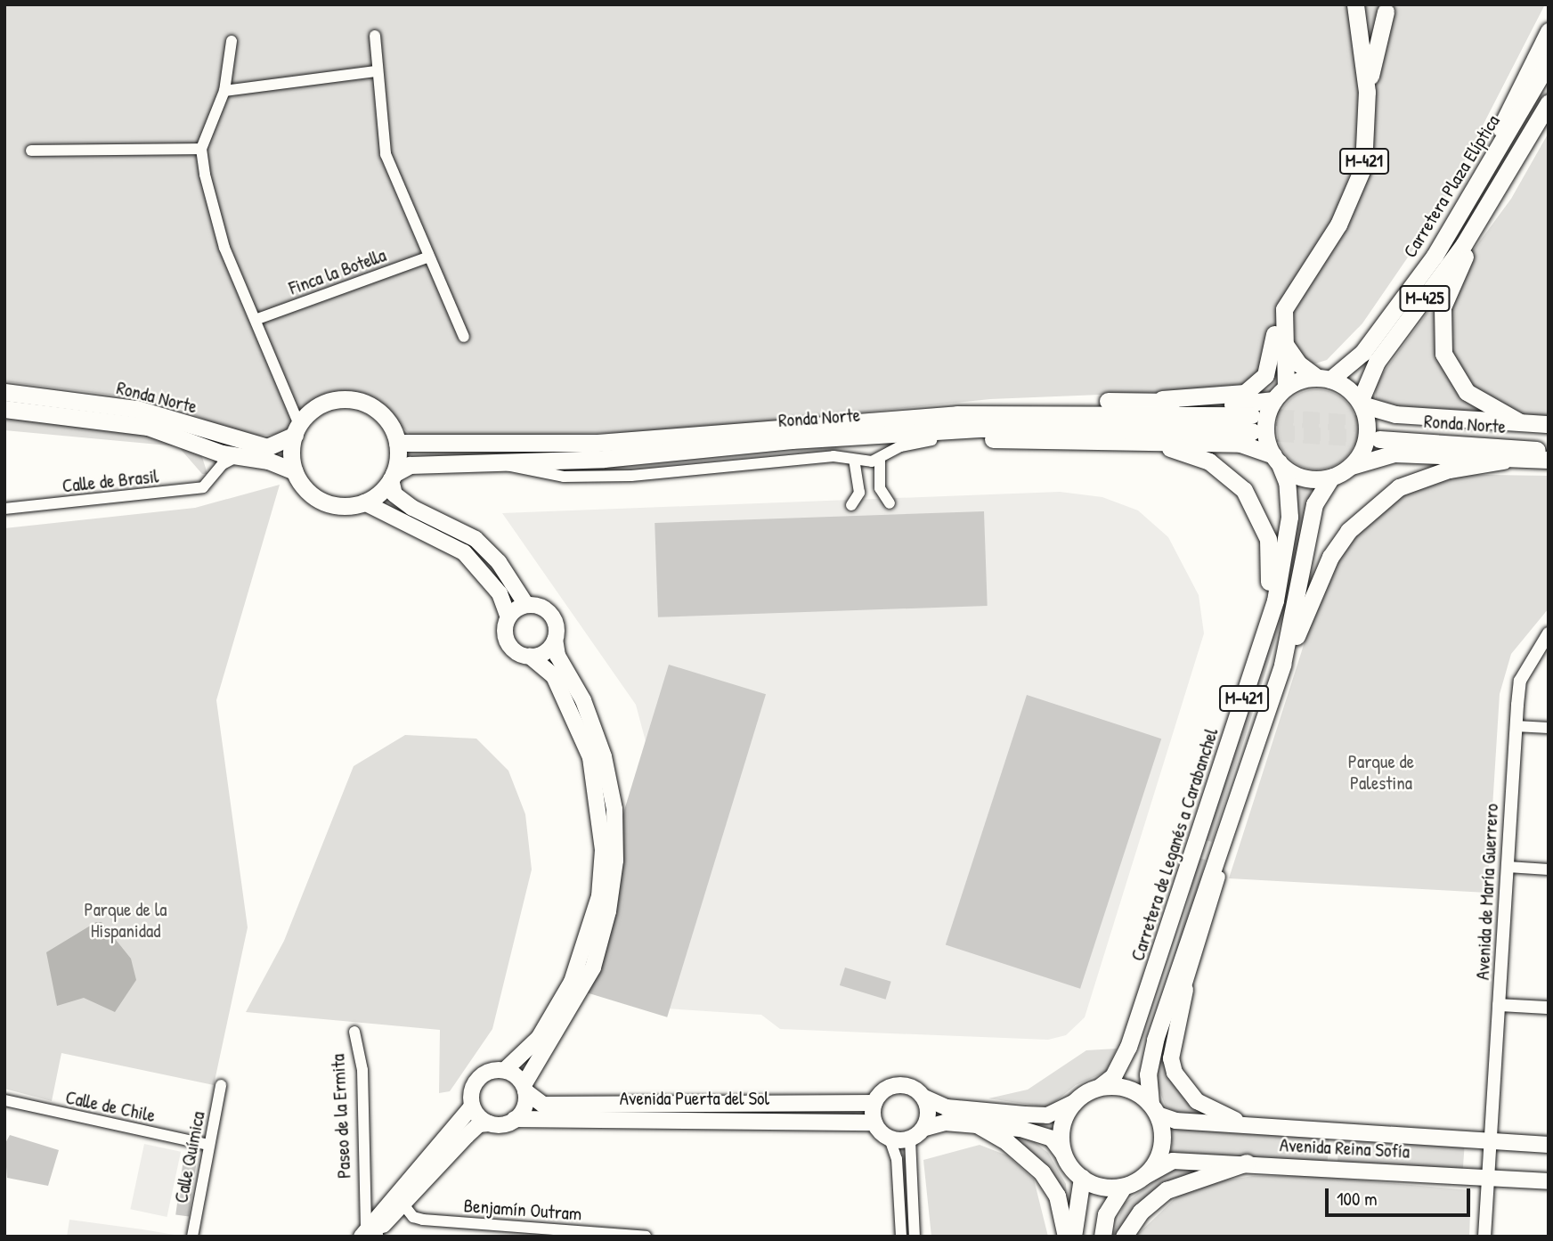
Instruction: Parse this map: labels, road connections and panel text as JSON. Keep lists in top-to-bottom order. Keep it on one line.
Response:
{"streets":{"main road":["M-421","Carretera Plaza Elíptica","M-425","Ronda Norte","Carretera de Leganés a Carabanchel","Avenida Puerta del Sol","Paseo de la Ermita","Avenida Reina Sofía"],"street":["Finca la Botella","Calle de Brasil","Avenida de María Guerrero","Calle de Chile","Calle Química","Benjamín Outram"]},"crossings":[["M-421","Carretera Plaza Elíptica"],["M-421","Ronda Norte"],["M-421","Carretera de Leganés a Carabanchel"],["M-421","Avenida Reina Sofía"],["Carretera Plaza Elíptica","Ronda Norte"],["Carretera Plaza Elíptica","Carretera de Leganés a Carabanchel"],["Ronda Norte","Calle de Brasil"],["Ronda Norte","Carretera de Leganés a Carabanchel"],["Carretera de Leganés a Carabanchel","Avenida Reina Sofía"],["Avenida de María Guerrero","Avenida Reina Sofía"],["Avenida Puerta del Sol","Paseo de la Ermita"],["Calle de Chile","Calle Química"],["Paseo de la Ermita","Benjamín Outram"]],"parks":["Parque de Palestina","Parque de la Hispanidad"],"scale_bar":"100 m"}
